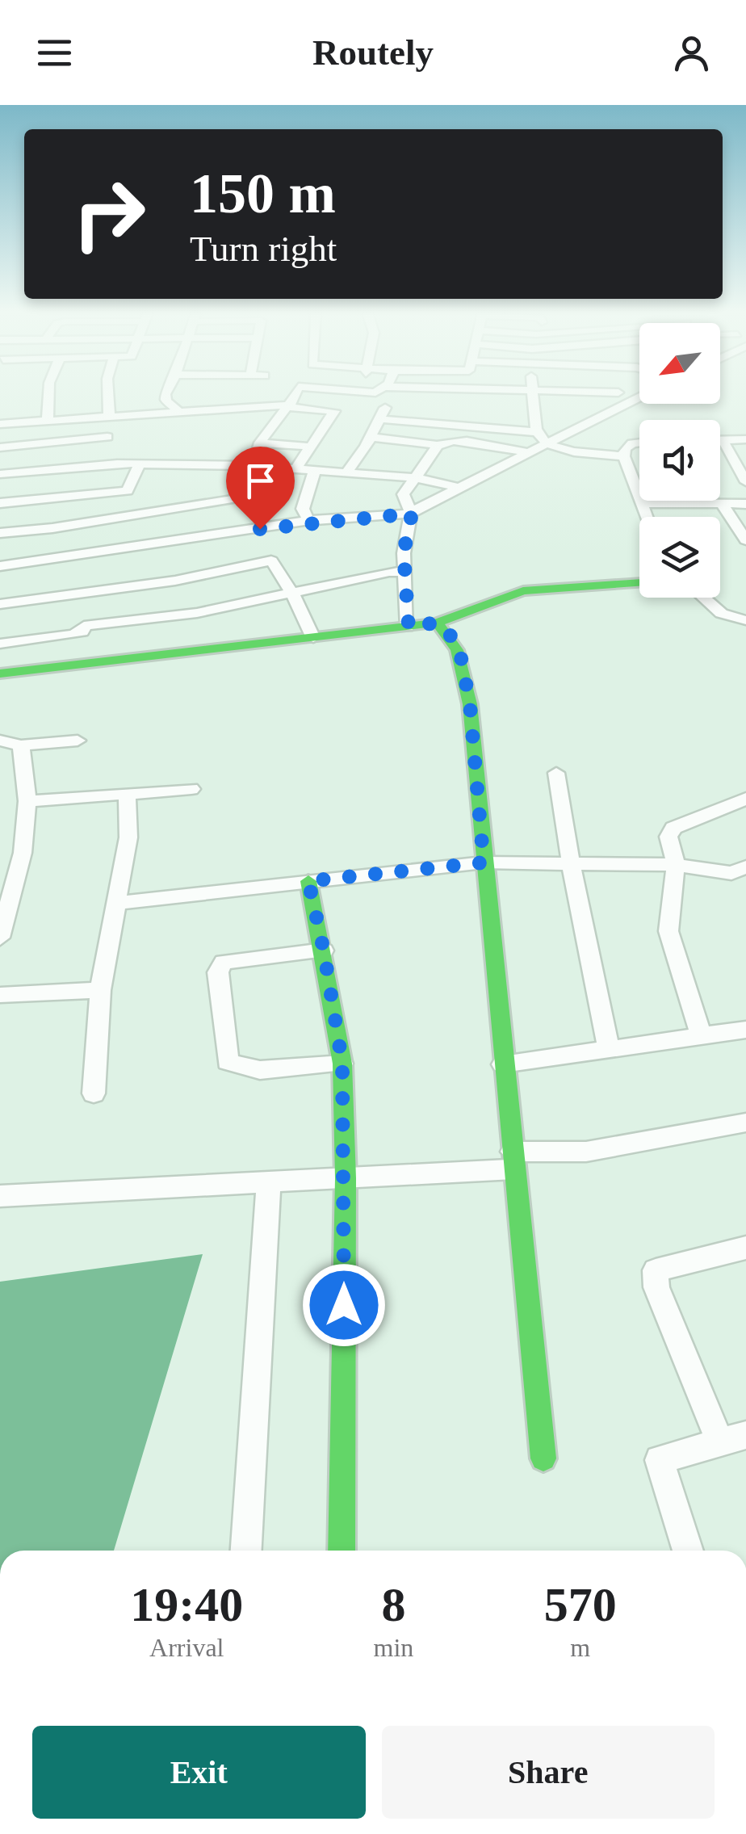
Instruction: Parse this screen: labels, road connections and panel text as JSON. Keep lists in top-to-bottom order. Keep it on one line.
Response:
{"north":"bottom left","page":{"header":"Routely","turn":["150 m","Turn right"],"eta":["19:40","Arrival","8","min","570","m"],"buttons":["Exit","Share"]}}
